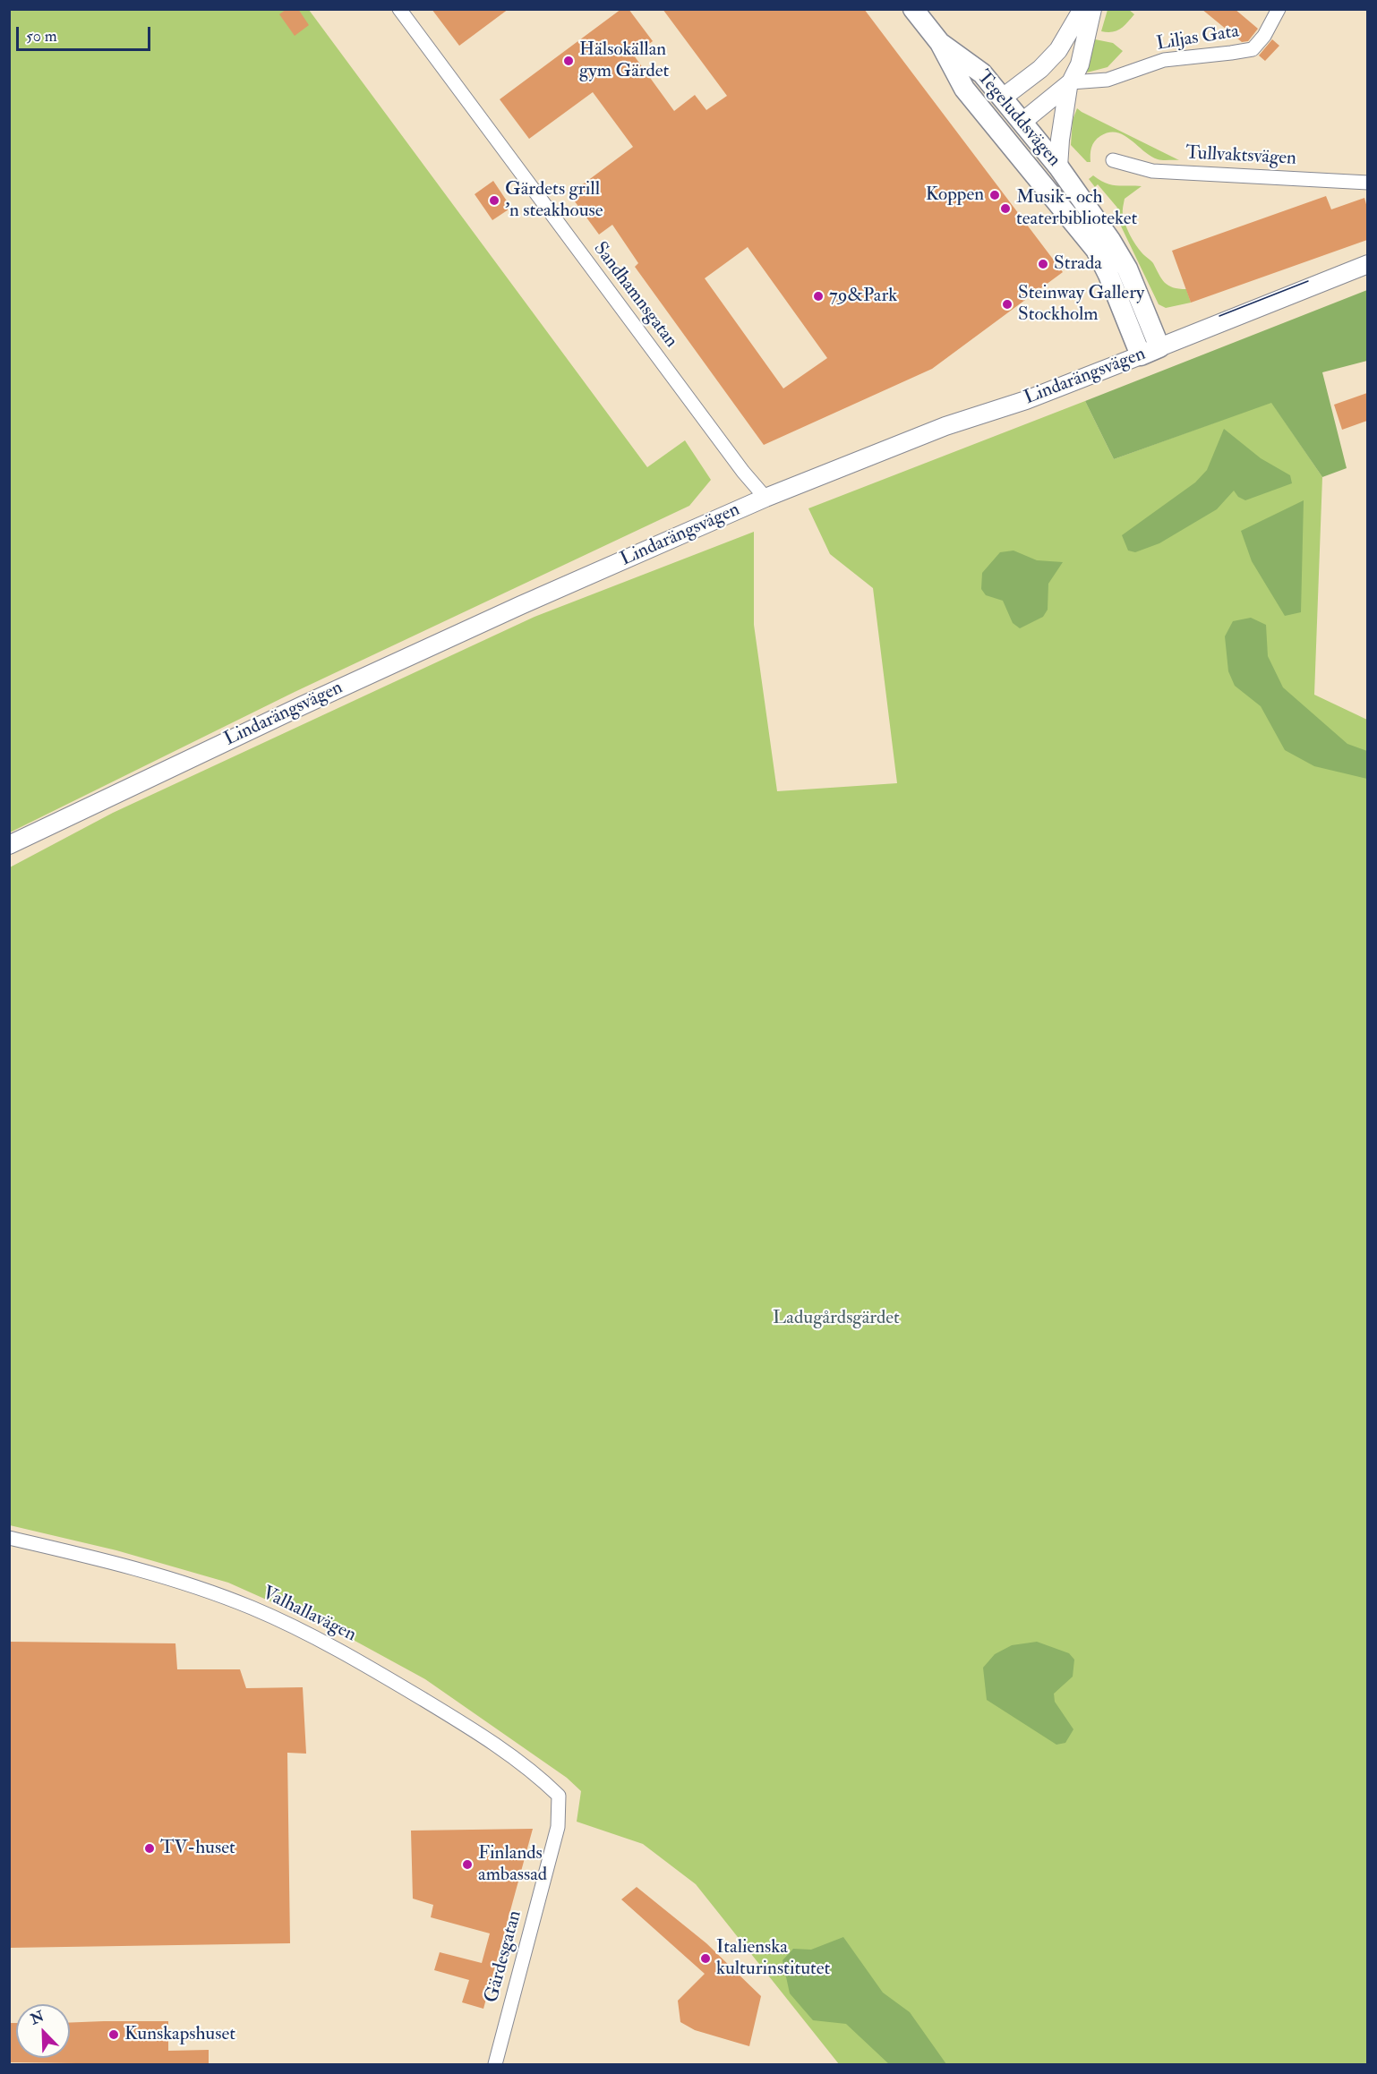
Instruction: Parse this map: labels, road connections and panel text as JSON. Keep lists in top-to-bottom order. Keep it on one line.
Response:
{"streets":{"main road":["Tegeluddsvägen","Lindarängsvägen"],"street":["Liljas Gata","Tullvaktsvägen","Sandhamnsgatan","Valhallavägen","Gärdesgatan"]},"crossings":[["Tegeluddsvägen","Lindarängsvägen"],["Sandhamnsgatan","Lindarängsvägen"],["Valhallavägen","Gärdesgatan"]],"parks":["Ladugårdsgärdet"],"places":["Hälsokällan gym Gärdet","Koppen","Gärdets grill 'n steakhouse","Musik- och teaterbiblioteket","Strada","79&Park","Steinway Gallery Stockholm","TV-huset","Finlands ambassad","Italienska kulturinstitutet","Kunskapshuset"],"scale_bar":"50 m","north":"top left"}
